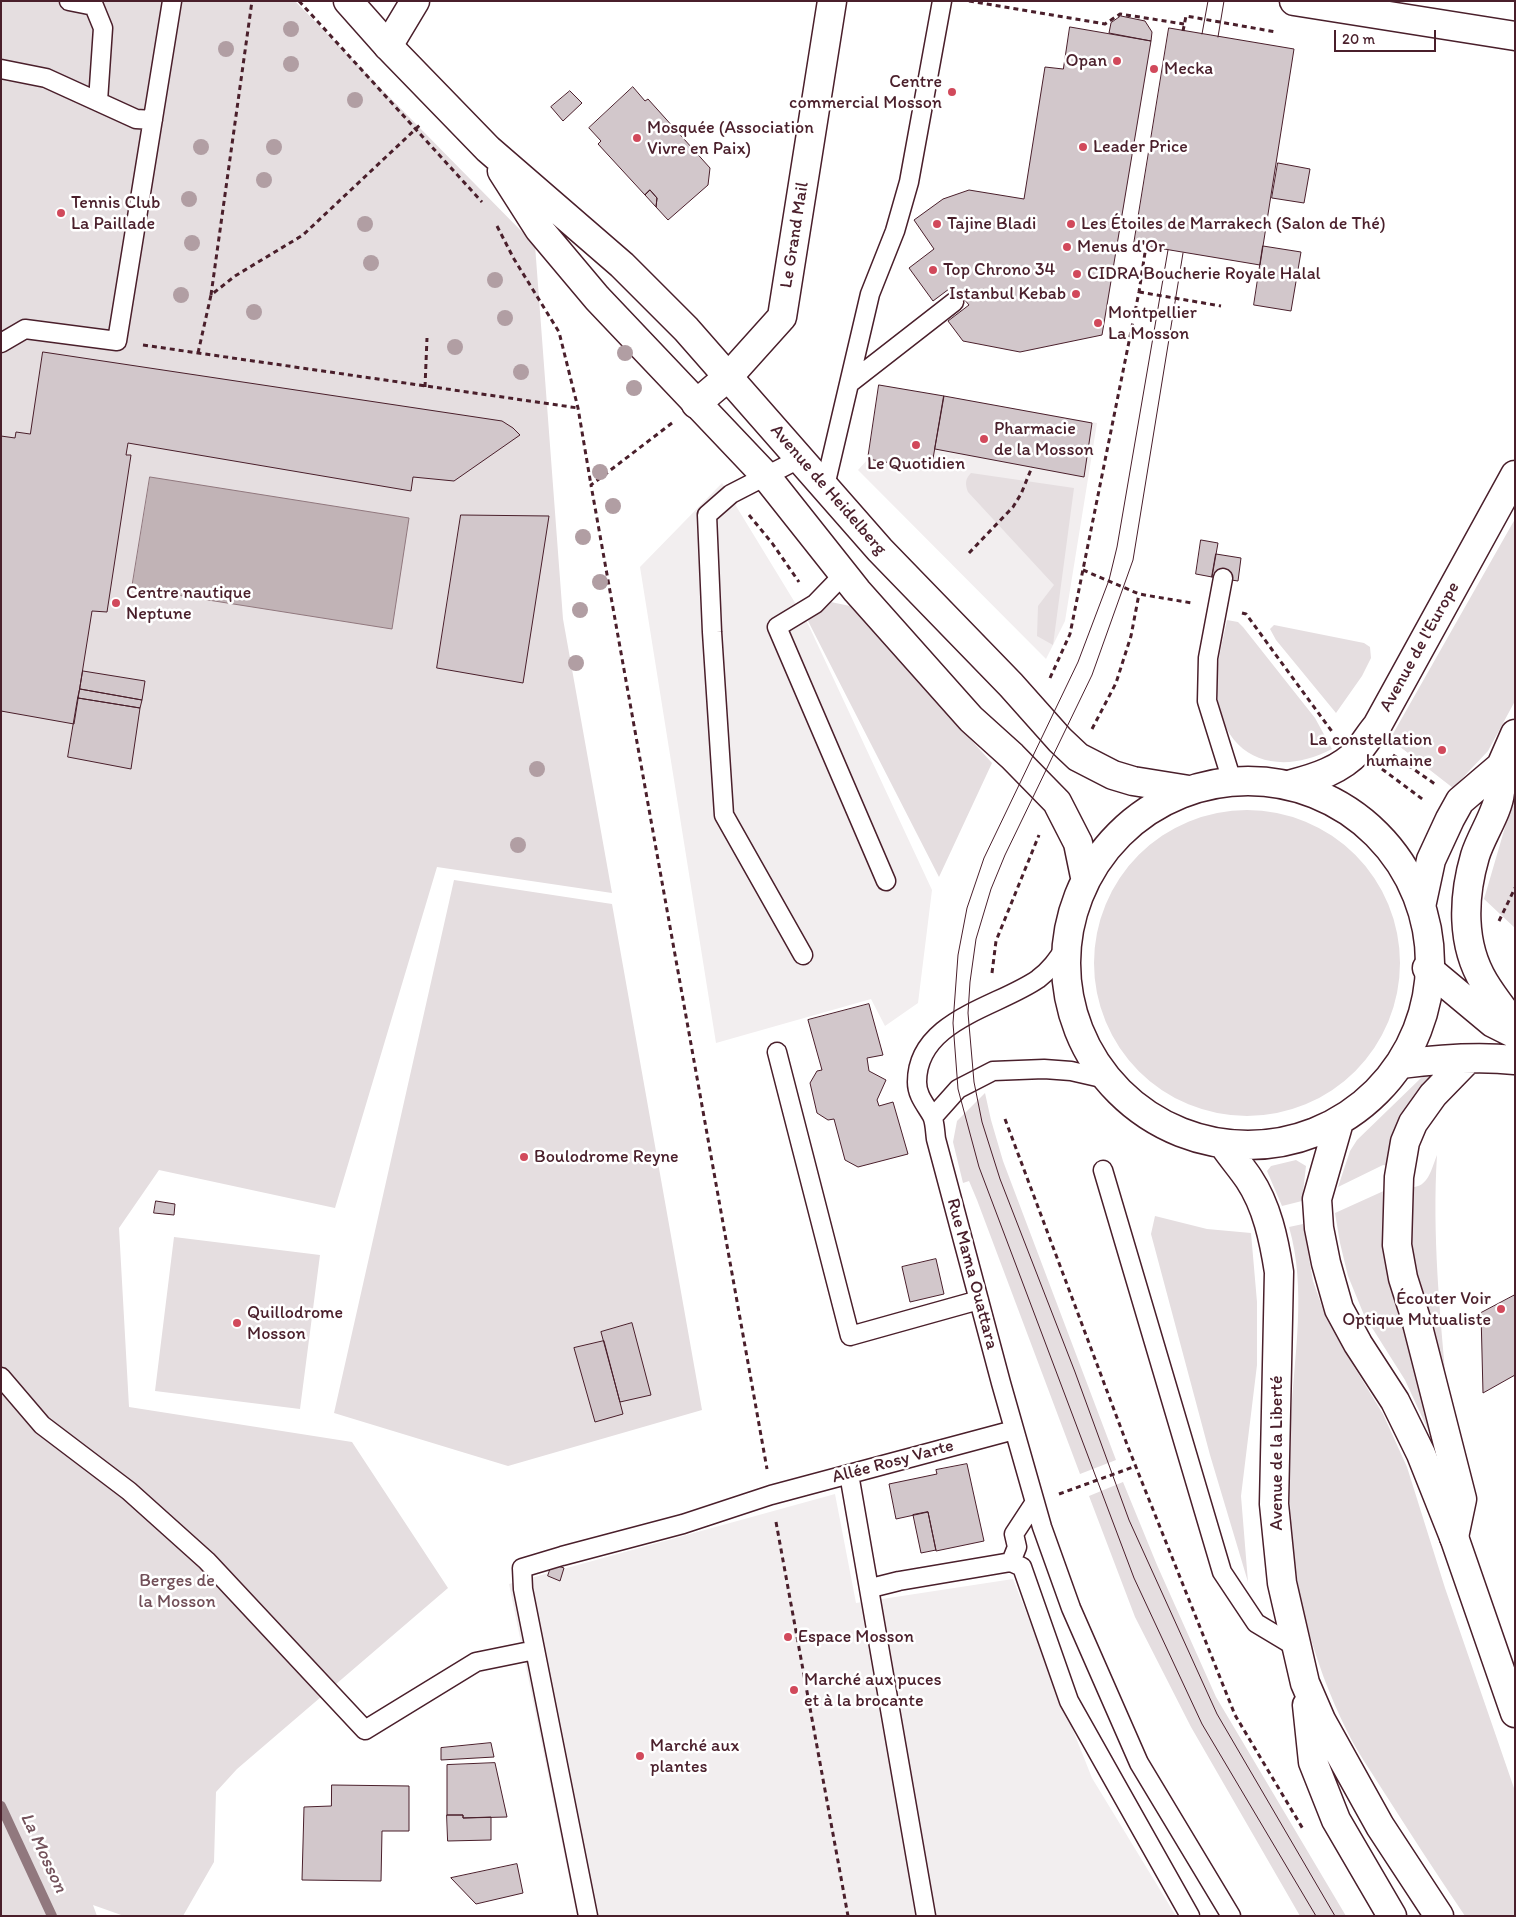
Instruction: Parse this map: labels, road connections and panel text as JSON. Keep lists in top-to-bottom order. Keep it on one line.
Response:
{"streets":{"street":["Le Grand Mail","Avenue de Heidelberg","Avenue de l'Europe","Avenue de la Liberté"],"lane":["Rue Mama Ouattara","Allée Rosy Varte"]},"crossings":[["Le Grand Mail","Avenue de Heidelberg"],["Rue Mama Ouattara","Allée Rosy Varte"]],"water":["La Mosson"],"parks":["Berges de la Mosson"],"places":["Opan","Mecka","Centre commercial Mosson","Mosquée (Association Vivre en Paix)","Leader Price","Tennis Club La Paillade","Tajine Bladi","Les Étoiles de Marrakech (Salon de Thé)","Menus d'Or","Top Chrono 34","CIDRA Boucherie Royale Halal","Istanbul Kebab","Montpellier La Mosson","Pharmacie de la Mosson","Le Quotidien","Centre nautique Neptune","La constellation humaine","Boulodrome Reyne","Écouter Voir Optique Mutualiste","Quillodrome Mosson","Espace Mosson","Marché aux puces et à la brocante","Marché aux plantes"],"scale_bar":"20 m"}
